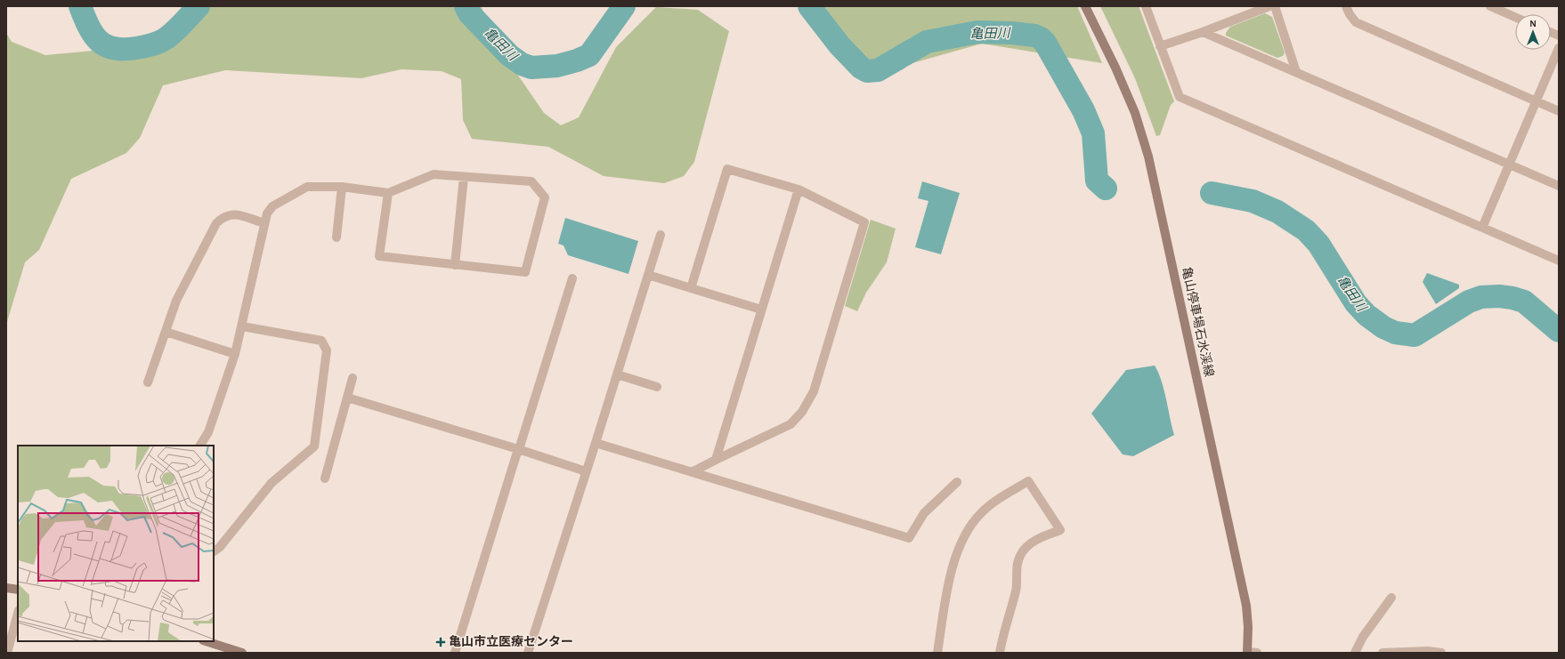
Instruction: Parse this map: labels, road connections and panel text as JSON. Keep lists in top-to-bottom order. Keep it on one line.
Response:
{"streets":{"main road":["亀山停車場石水渓線"]},"water":["亀田川"],"places":{"health":["亀山市立医療センター"]},"north":"top"}
